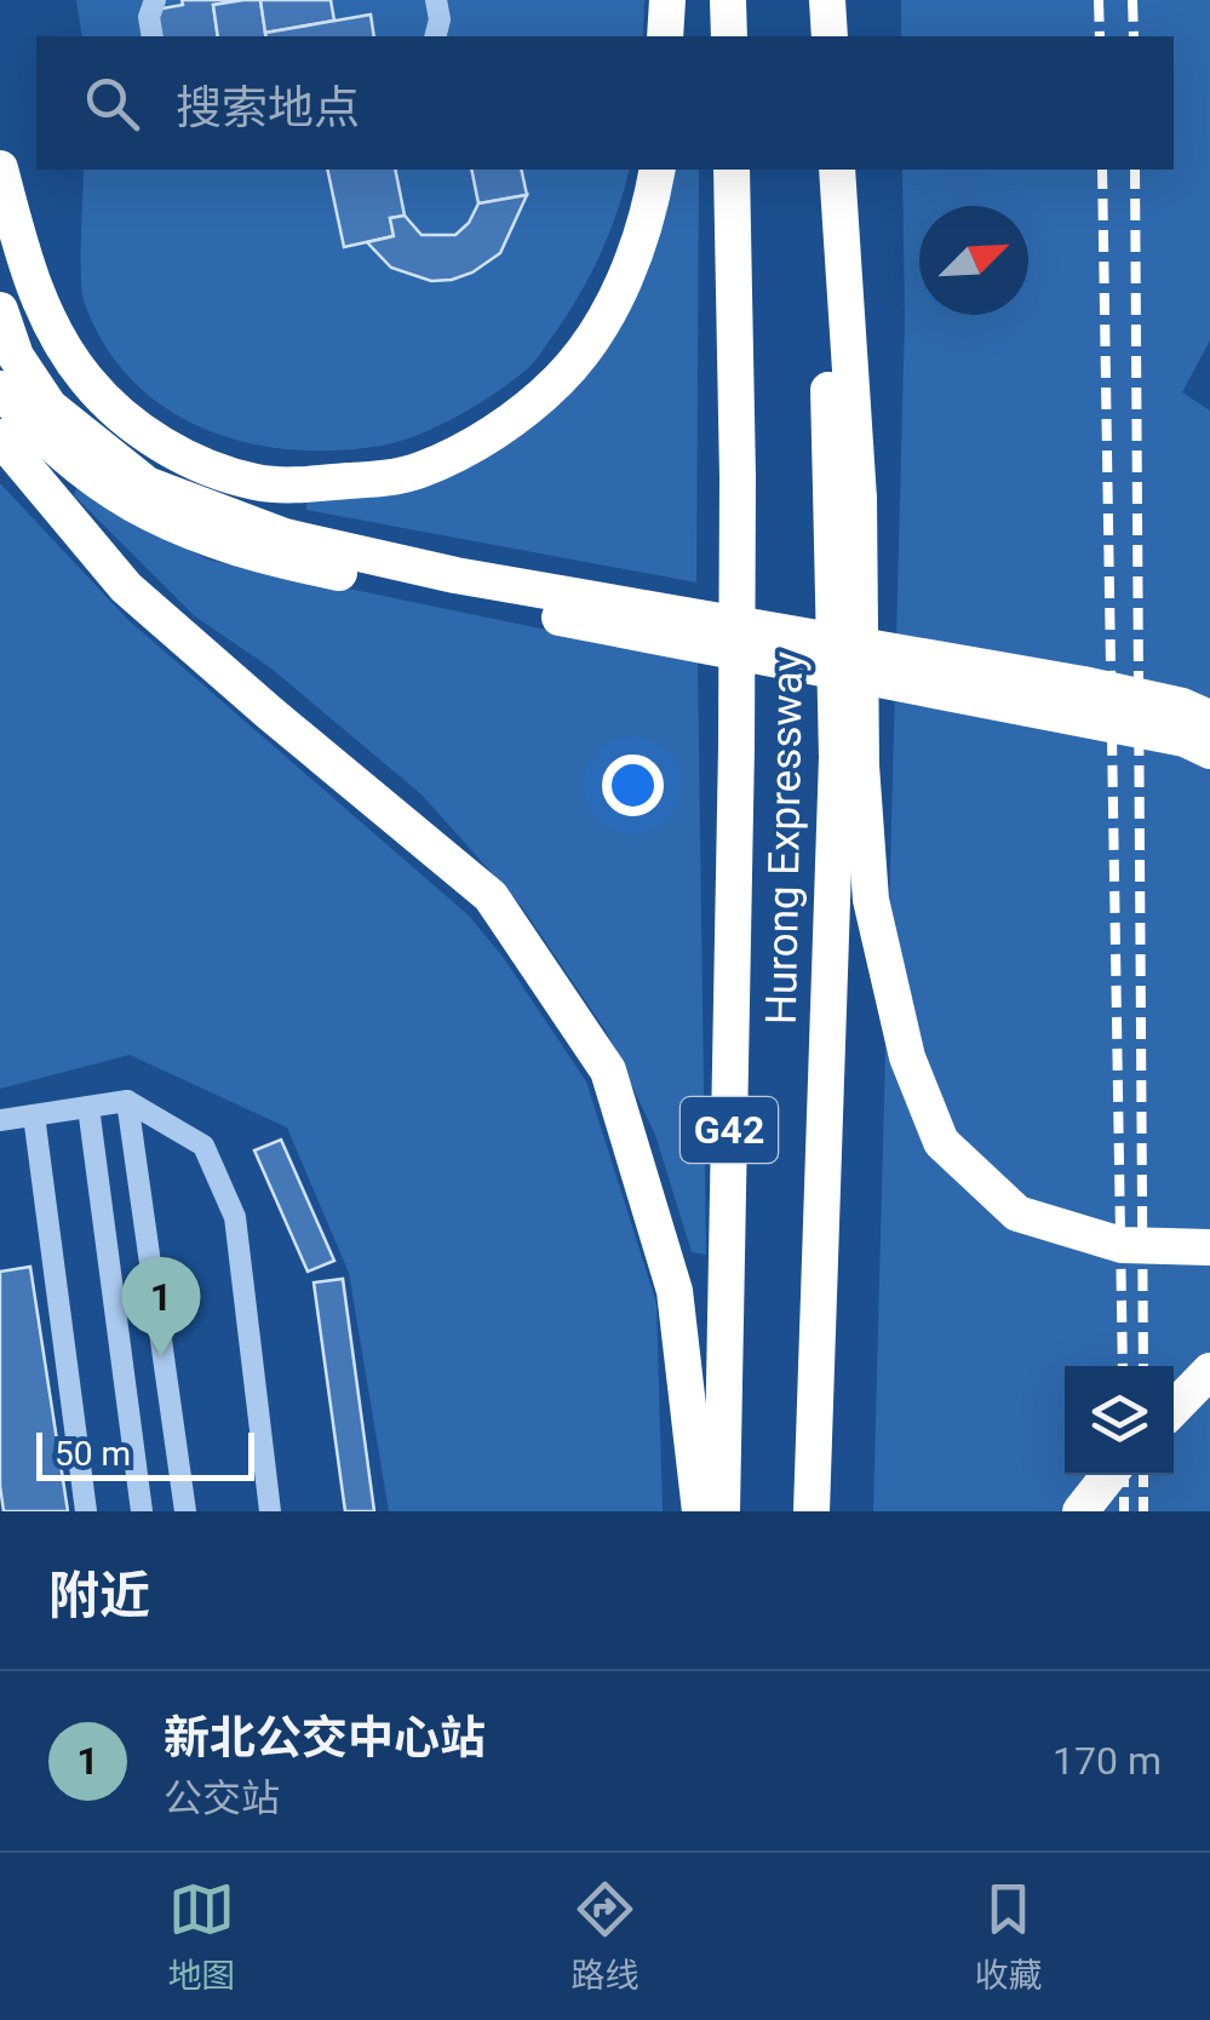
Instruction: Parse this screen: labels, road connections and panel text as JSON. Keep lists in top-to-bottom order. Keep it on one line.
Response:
{"streets":{"highway":["Hurong Expressway","G42"]},"scale_bar":"50 m","north":"top right","page":{"search":"搜索地点","pins":"1","scale":"50 m","heading":"附近","list":[{"mark":"1","name":"新北公交中心站","note":"公交站","value":"170 m"}],"nav":["地图","路线","收藏"]}}
